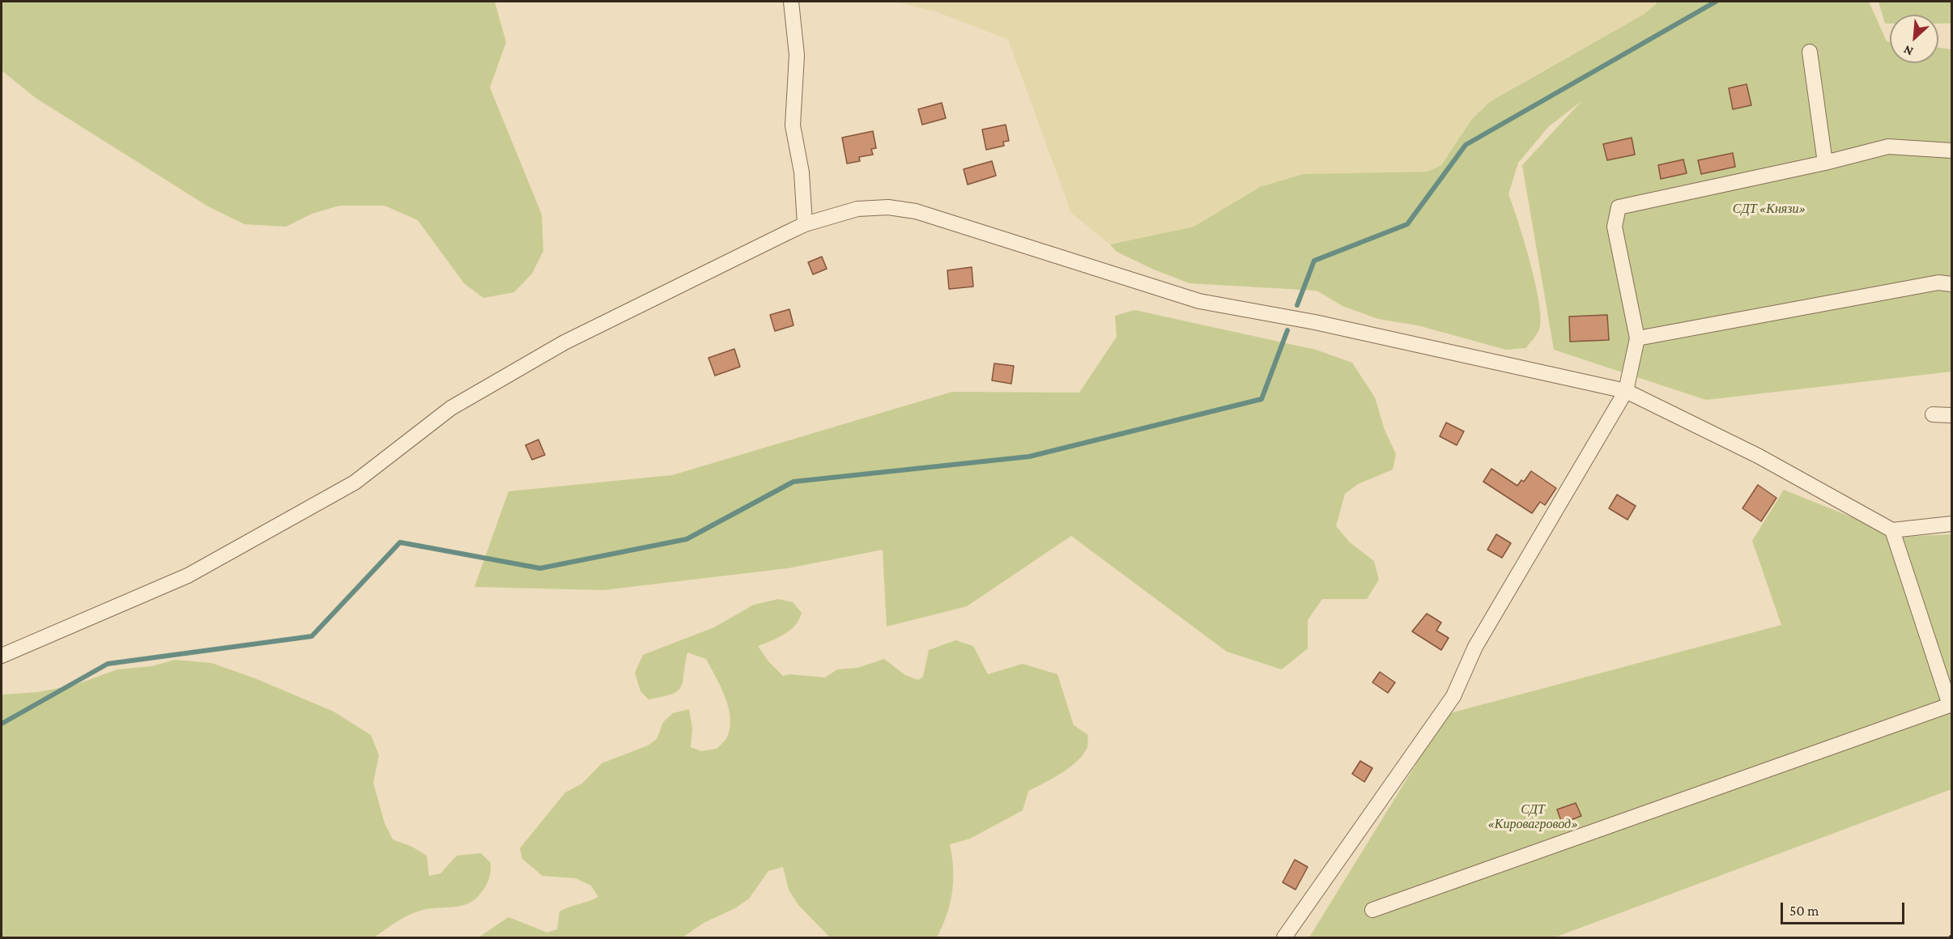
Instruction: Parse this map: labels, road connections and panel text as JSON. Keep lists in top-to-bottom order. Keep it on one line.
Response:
{"parks":["СДТ «Князи»","СДТ «Кировагровод»"],"scale_bar":"50 m","north":"bottom left"}
